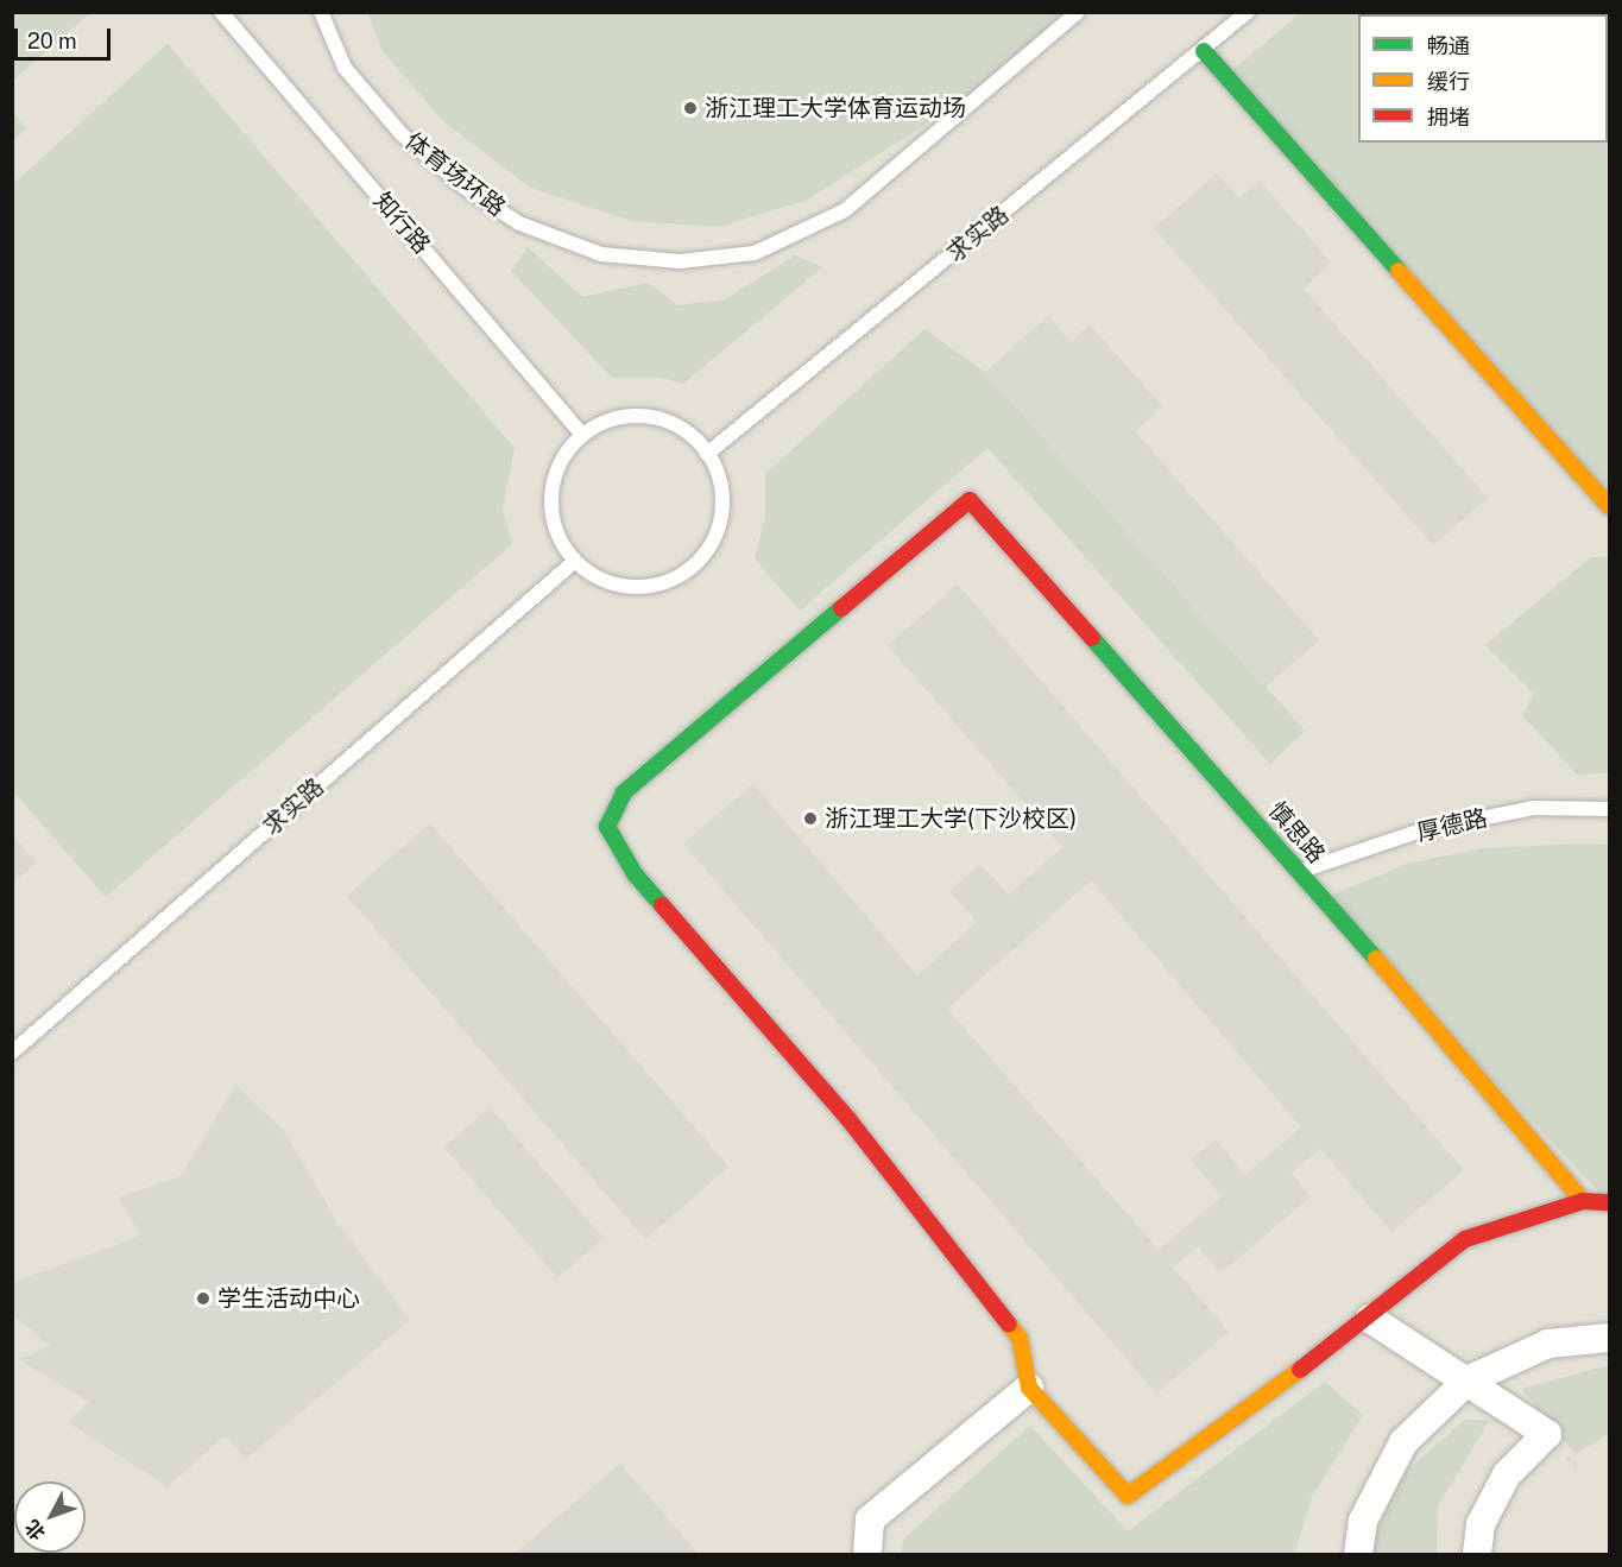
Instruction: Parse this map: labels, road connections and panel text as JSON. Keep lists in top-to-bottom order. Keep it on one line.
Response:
{"streets":{"street":["慎思路"],"lane":["体育场环路","知行路","求实路","厚德路"]},"crossings":[["知行路","求实路"],["厚德路","慎思路"]],"places":["浙江理工大学体育运动场","浙江理工大学(下沙校区)","学生活动中心"],"legend":["畅通","缓行","拥堵"],"scale_bar":"20 m","north":"bottom left"}
